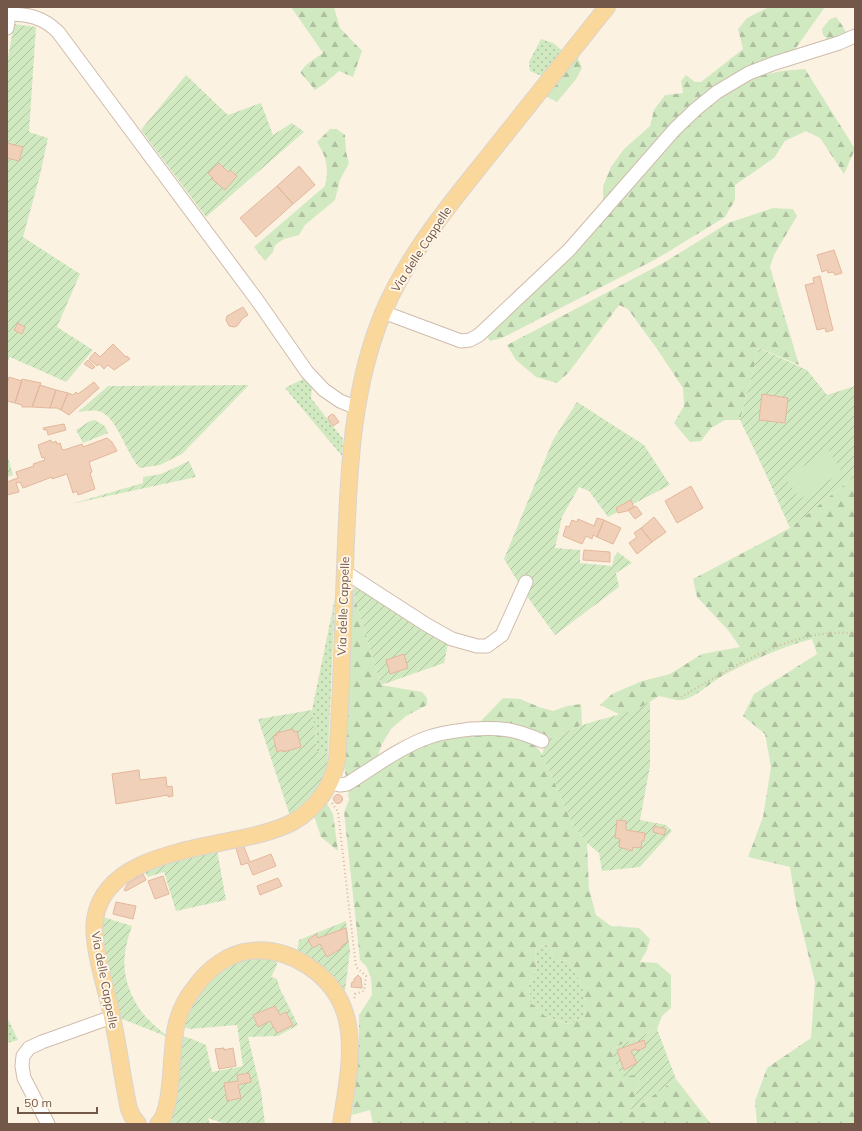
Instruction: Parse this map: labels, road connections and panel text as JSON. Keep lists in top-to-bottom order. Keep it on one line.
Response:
{"streets":{"main road":["Via delle Cappelle"]},"scale_bar":"50 m"}
